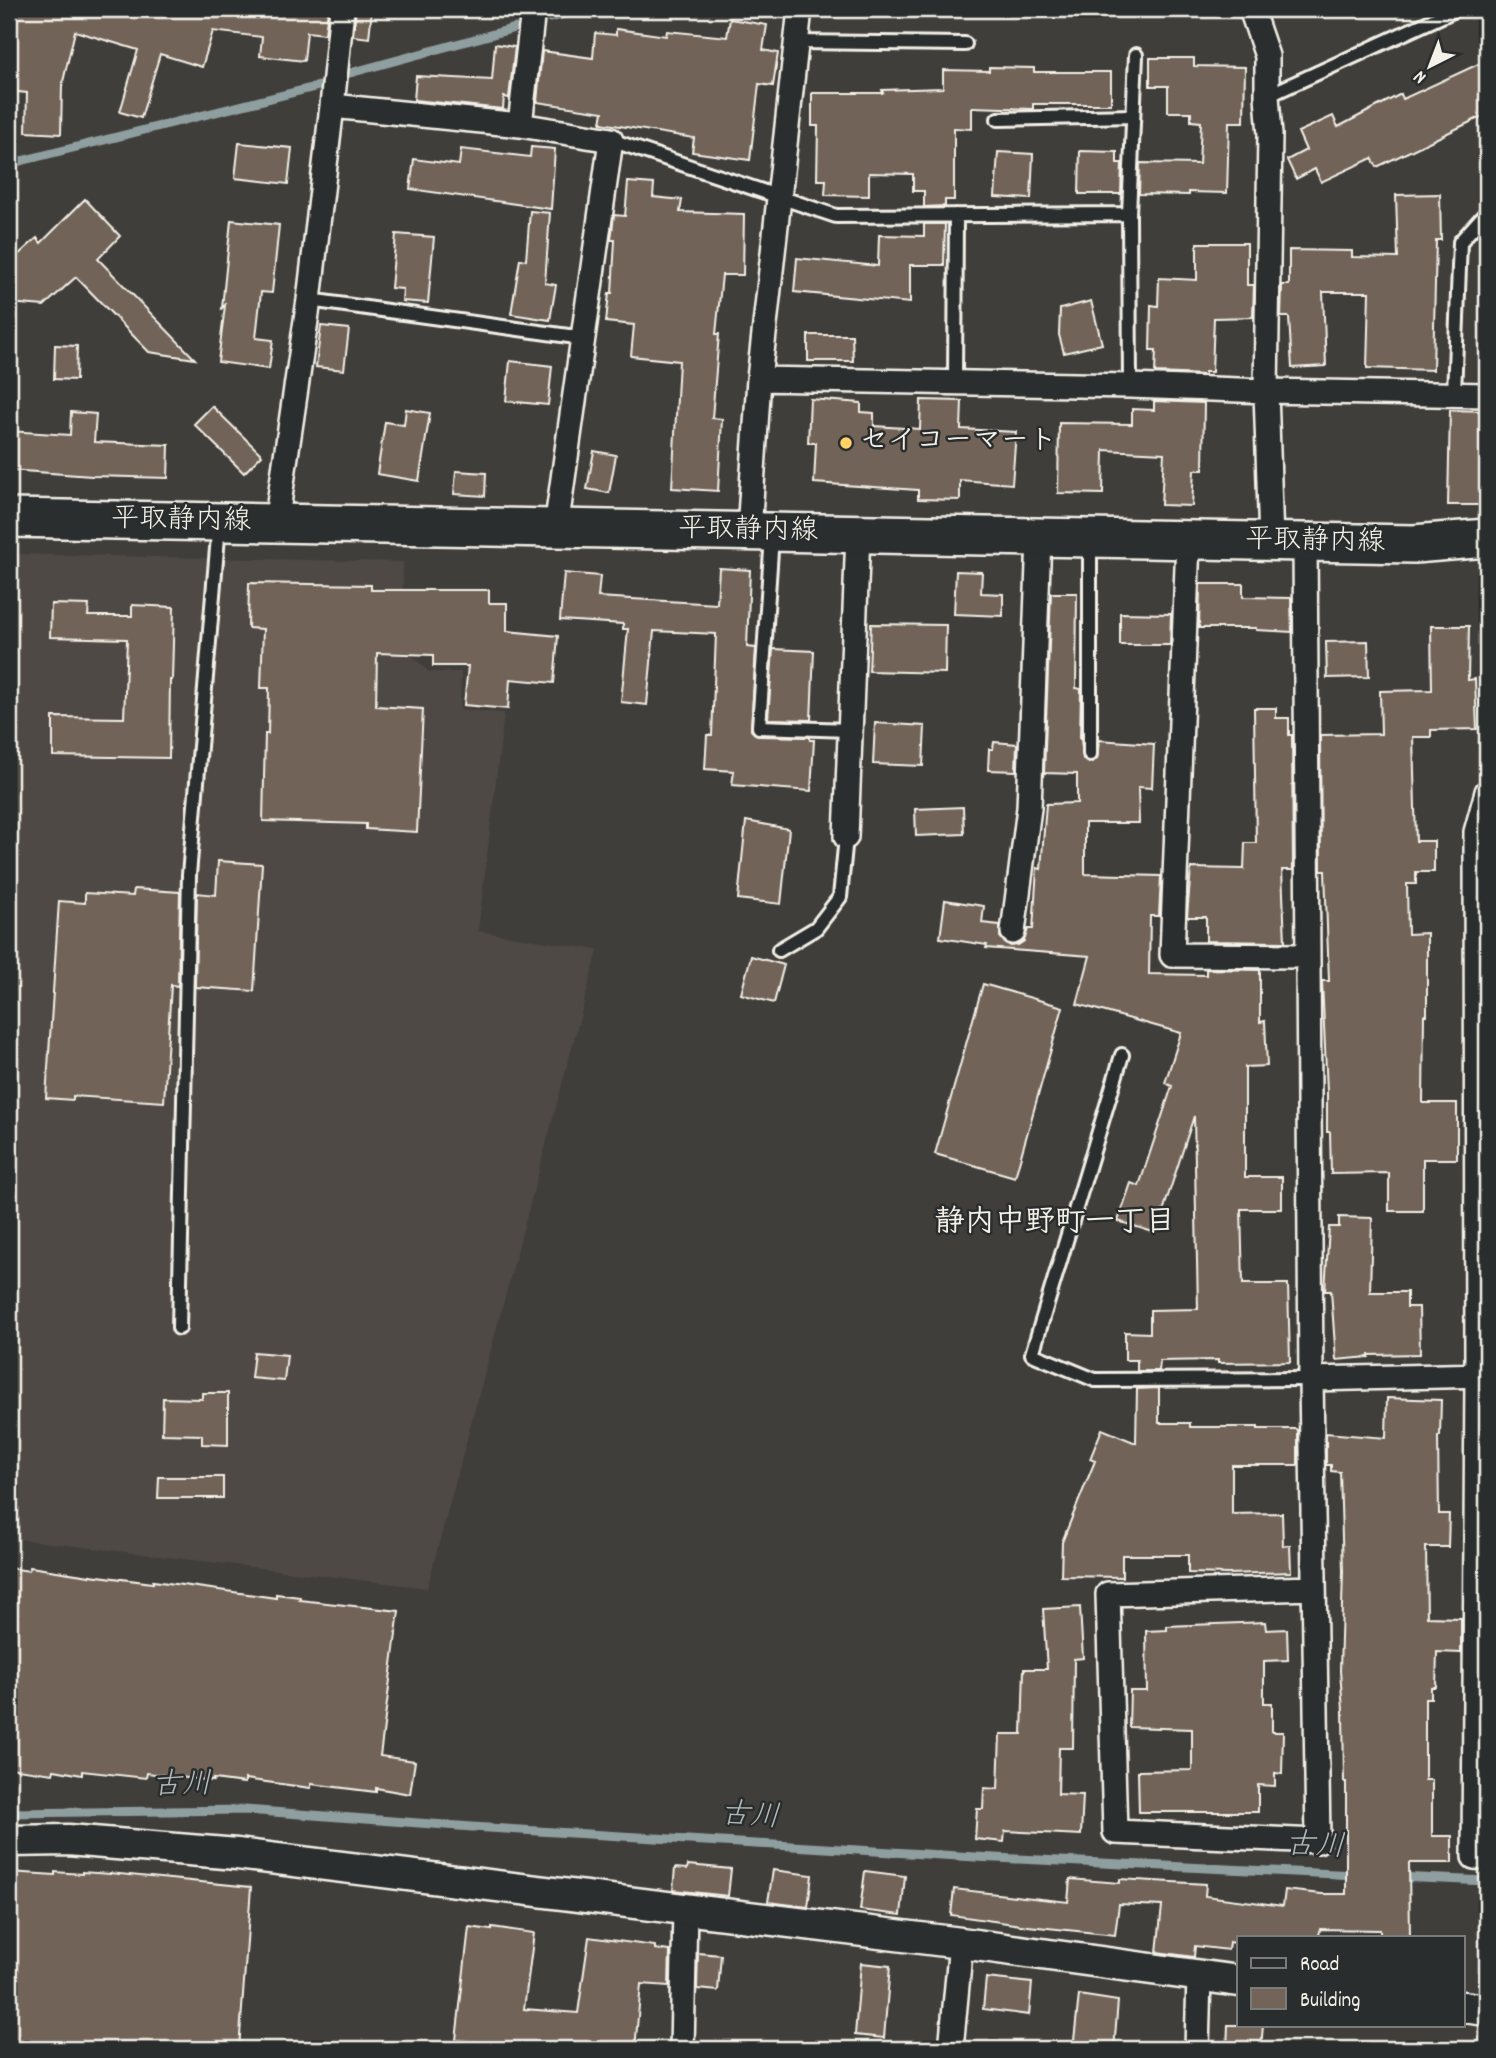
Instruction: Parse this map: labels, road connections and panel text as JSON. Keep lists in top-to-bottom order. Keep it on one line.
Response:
{"streets":{"main road":["平取静内線"]},"districts":["静内中野町一丁目"],"water":["古川"],"places":["セイコーマート"],"legend":["Road","Building"],"north":"bottom left"}
